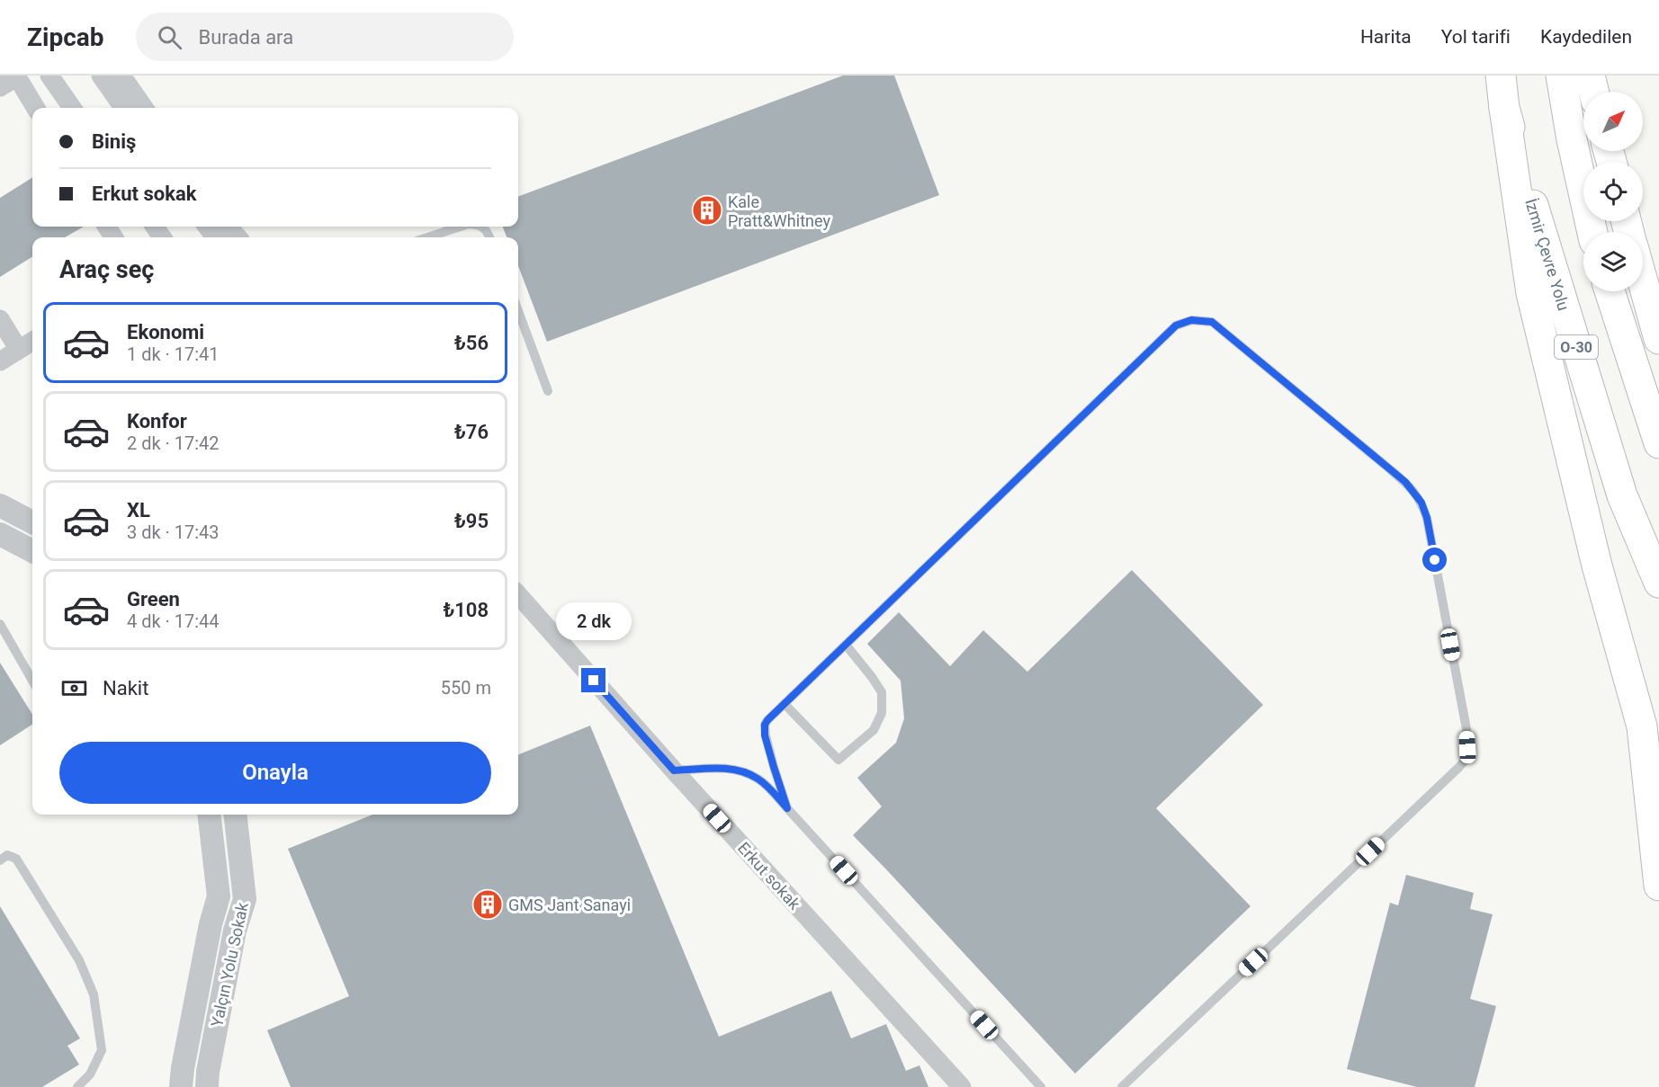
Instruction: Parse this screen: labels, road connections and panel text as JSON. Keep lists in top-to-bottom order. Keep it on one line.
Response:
{"streets":{"highway":["İzmir Çevre Yolu","O-30"],"street":["Erkut sokak","Yalçın Yolu Sokak"]},"places":{"building":["Kale Pratt&Whitney","GMS Jant Sanayi"]},"north":"top right","page":{"header":"Zipcab","search":"Burada ara","nav":["Harita","Yol tarifi","Kaydedilen"],"banner":["Biniş","Erkut sokak"],"heading":"Araç seç","list":[{"name":"Ekonomi","note":"1 dk · 17:41","value":"₺56"},{"name":"Konfor","note":"2 dk · 17:42","value":"₺76"},{"name":"XL","note":"3 dk · 17:43","value":"₺95"},{"name":"Green","note":"4 dk · 17:44","value":"₺108"}],"bubble":"2 dk","pay":["Nakit","550 m"],"buttons":"Onayla"}}
